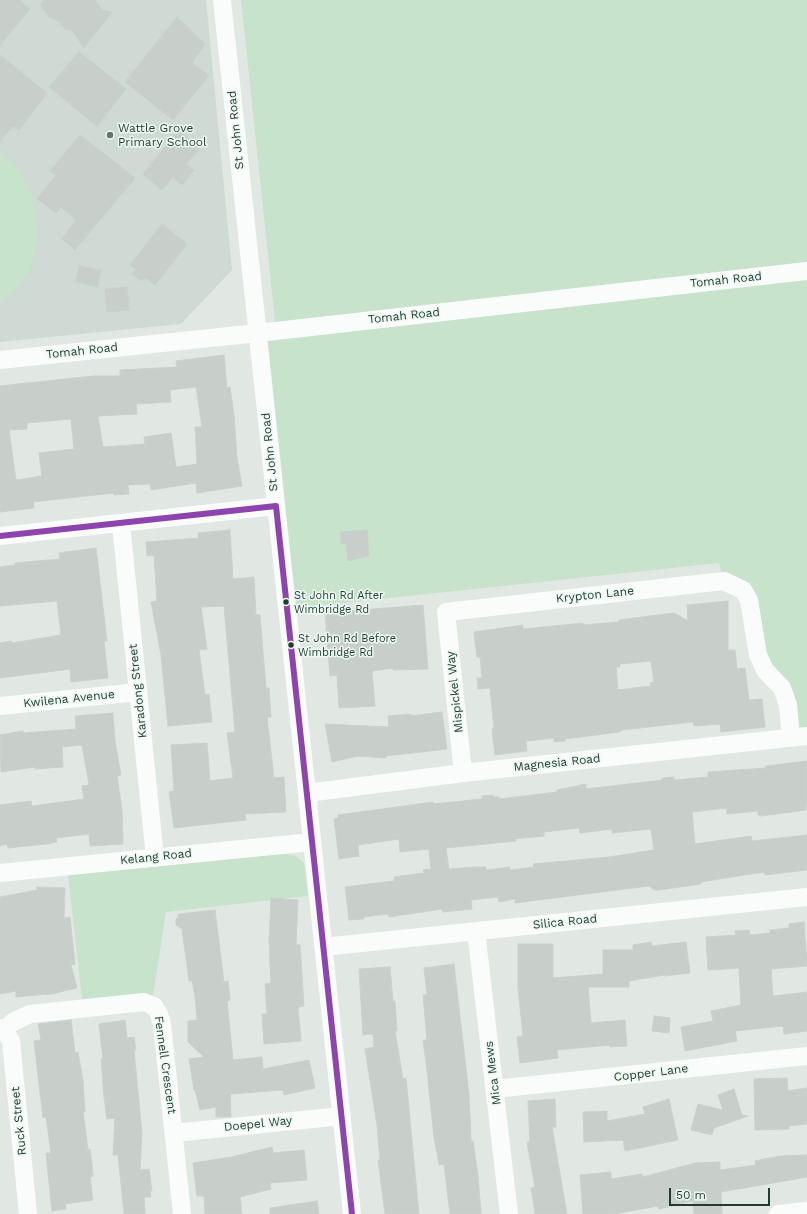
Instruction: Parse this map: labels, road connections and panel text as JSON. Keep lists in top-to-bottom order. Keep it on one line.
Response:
{"streets":{"street":["St John Road","Tomah Road","Krypton Lane","Karadong Street","Mispickel Way","Kwilena Avenue","Magnesia Road","Kelang Road","Silica Road","Fennell Crescent","Mica Mews","Copper Lane","Ruck Street","Doepel Way"]},"crossings":[["St John Road","Tomah Road"],["St John Road","Magnesia Road"],["St John Road","Kelang Road"],["St John Road","Silica Road"],["St John Road","Doepel Way"],["Krypton Lane","Mispickel Way"],["Krypton Lane","Magnesia Road"],["Karadong Street","Kwilena Avenue"],["Karadong Street","Kelang Road"],["Mispickel Way","Magnesia Road"],["Silica Road","Mica Mews"],["Fennell Crescent","Ruck Street"],["Fennell Crescent","Doepel Way"],["Mica Mews","Copper Lane"]],"places":["Wattle Grove Primary School","St John Rd After Wimbridge Rd","St John Rd Before Wimbridge Rd"],"scale_bar":"50 m"}
